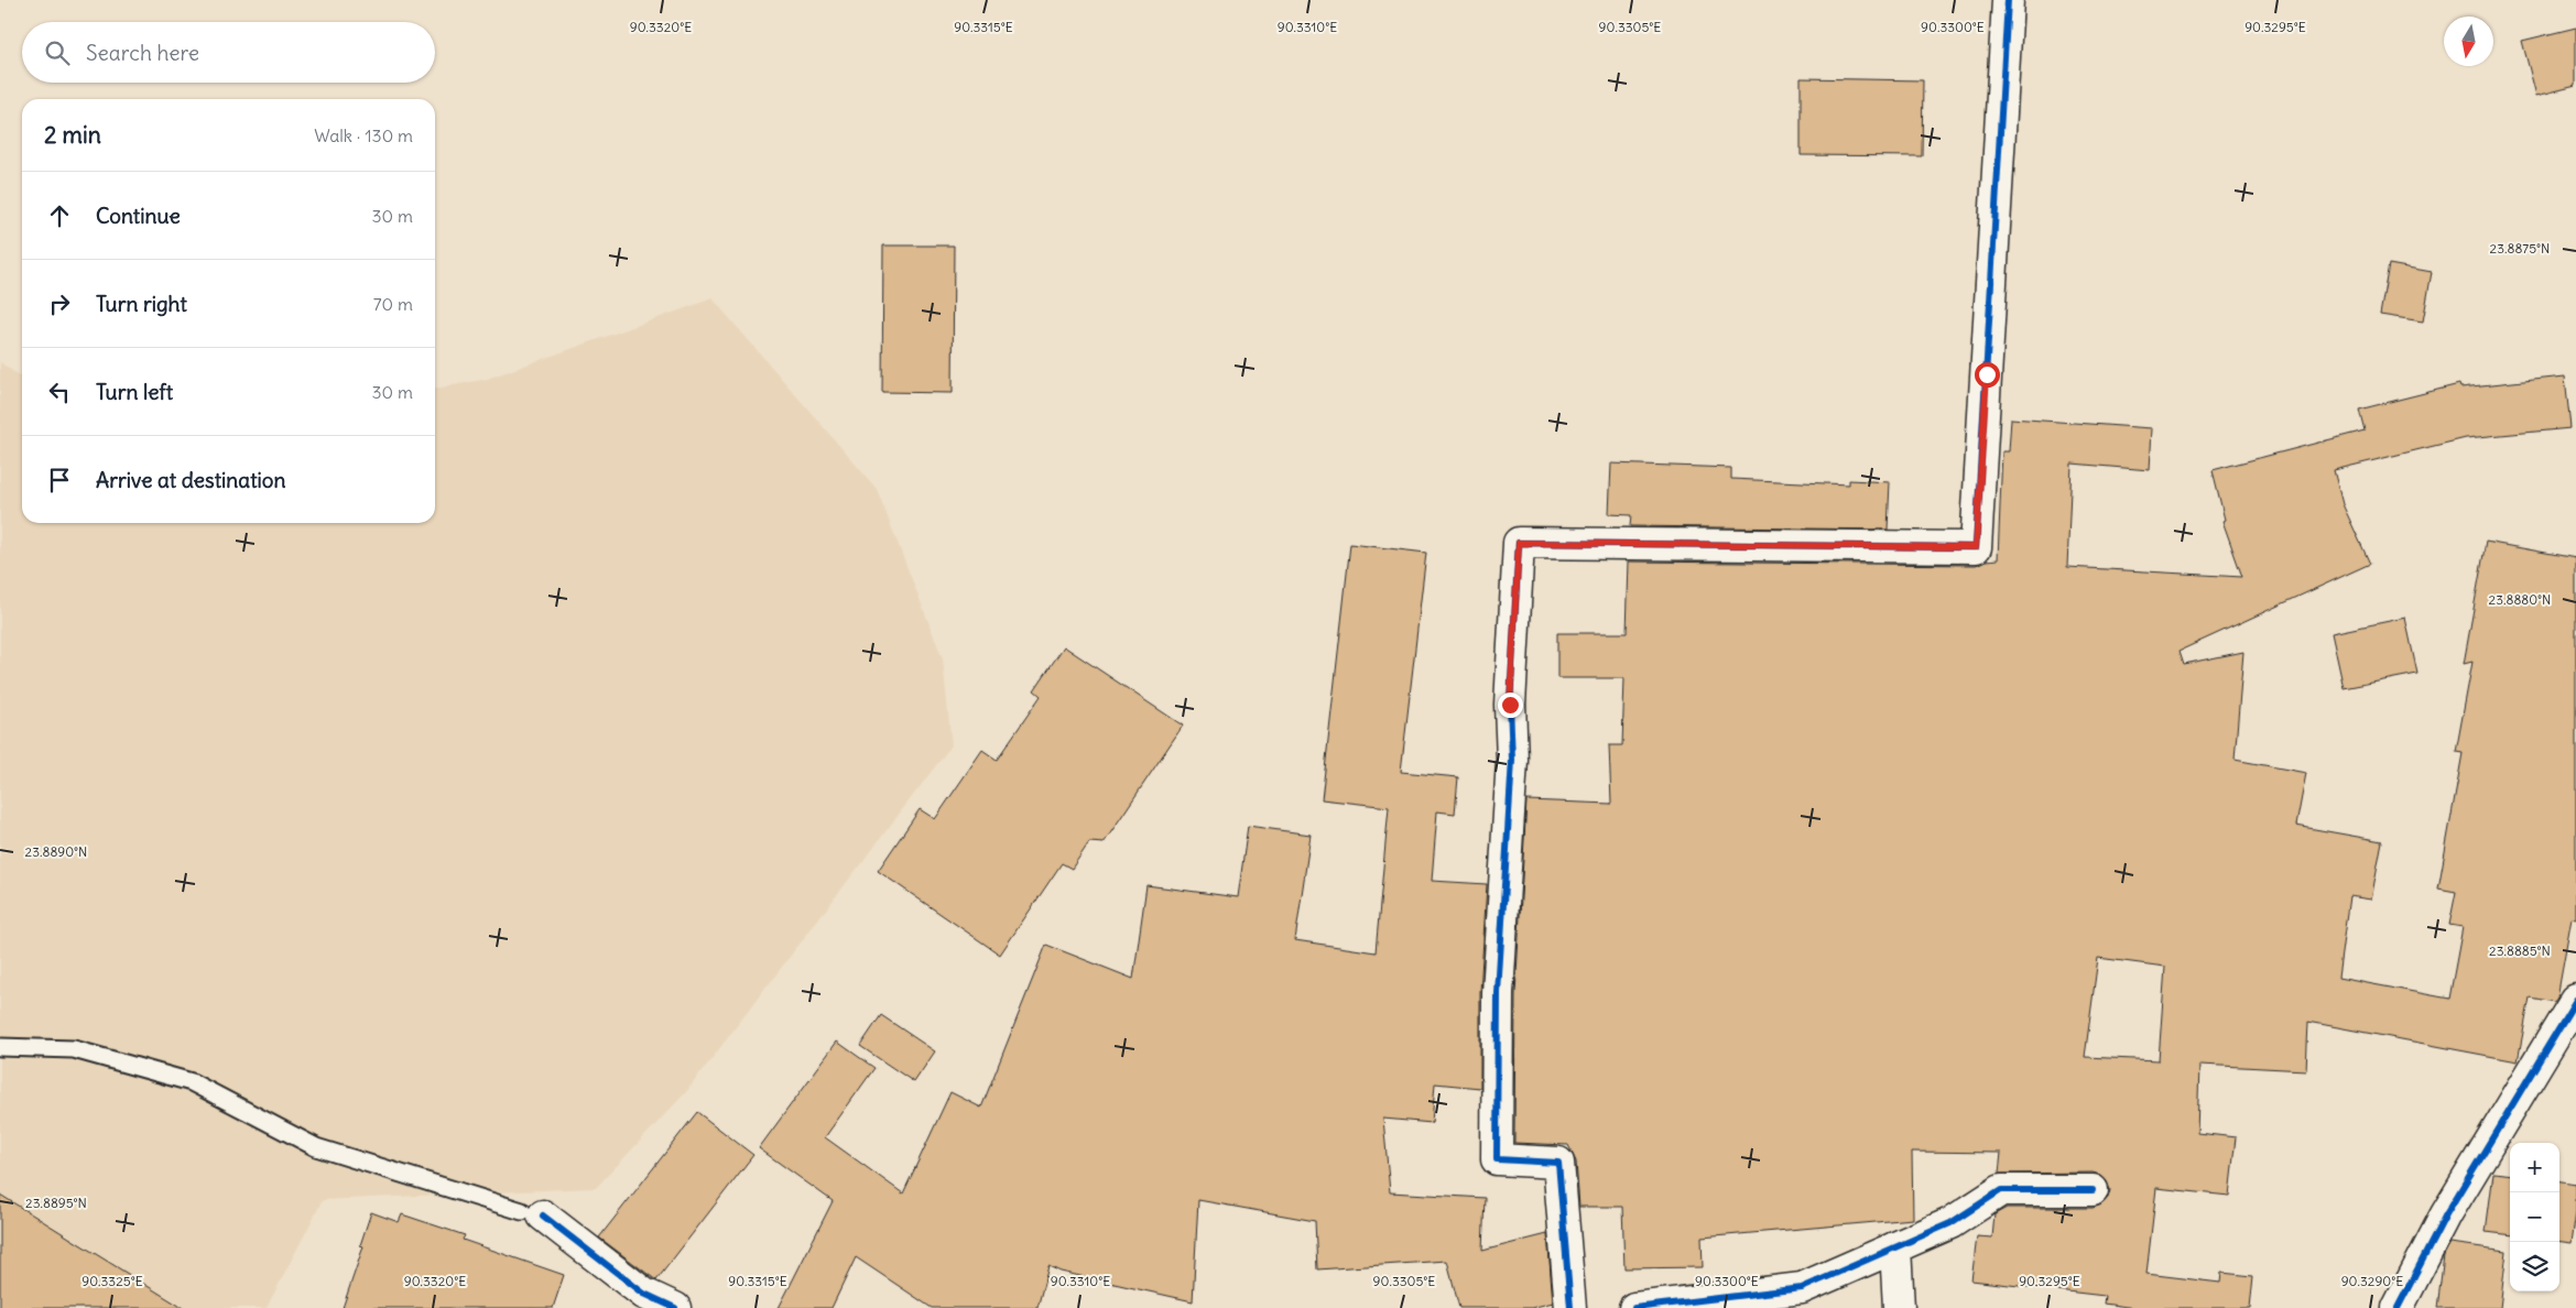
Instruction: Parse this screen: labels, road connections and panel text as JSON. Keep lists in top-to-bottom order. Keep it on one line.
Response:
{"north":"bottom","page":{"search":"Search here","heading":["2 min","Walk · 130 m"],"list":[["Continue","30 m"],["Turn right","70 m"],["Turn left","30 m"],"Arrive at destination"],"map_buttons":["+","−"]},"coordinates":["90.3320°E","90.3315°E","90.3305°E","90.3300°E","90.3310°E","90.3295°E","23.8875°N","23.8880°N","23.8890°N","23.8885°N","23.8895°N","90.3325°E","90.3290°E"]}
